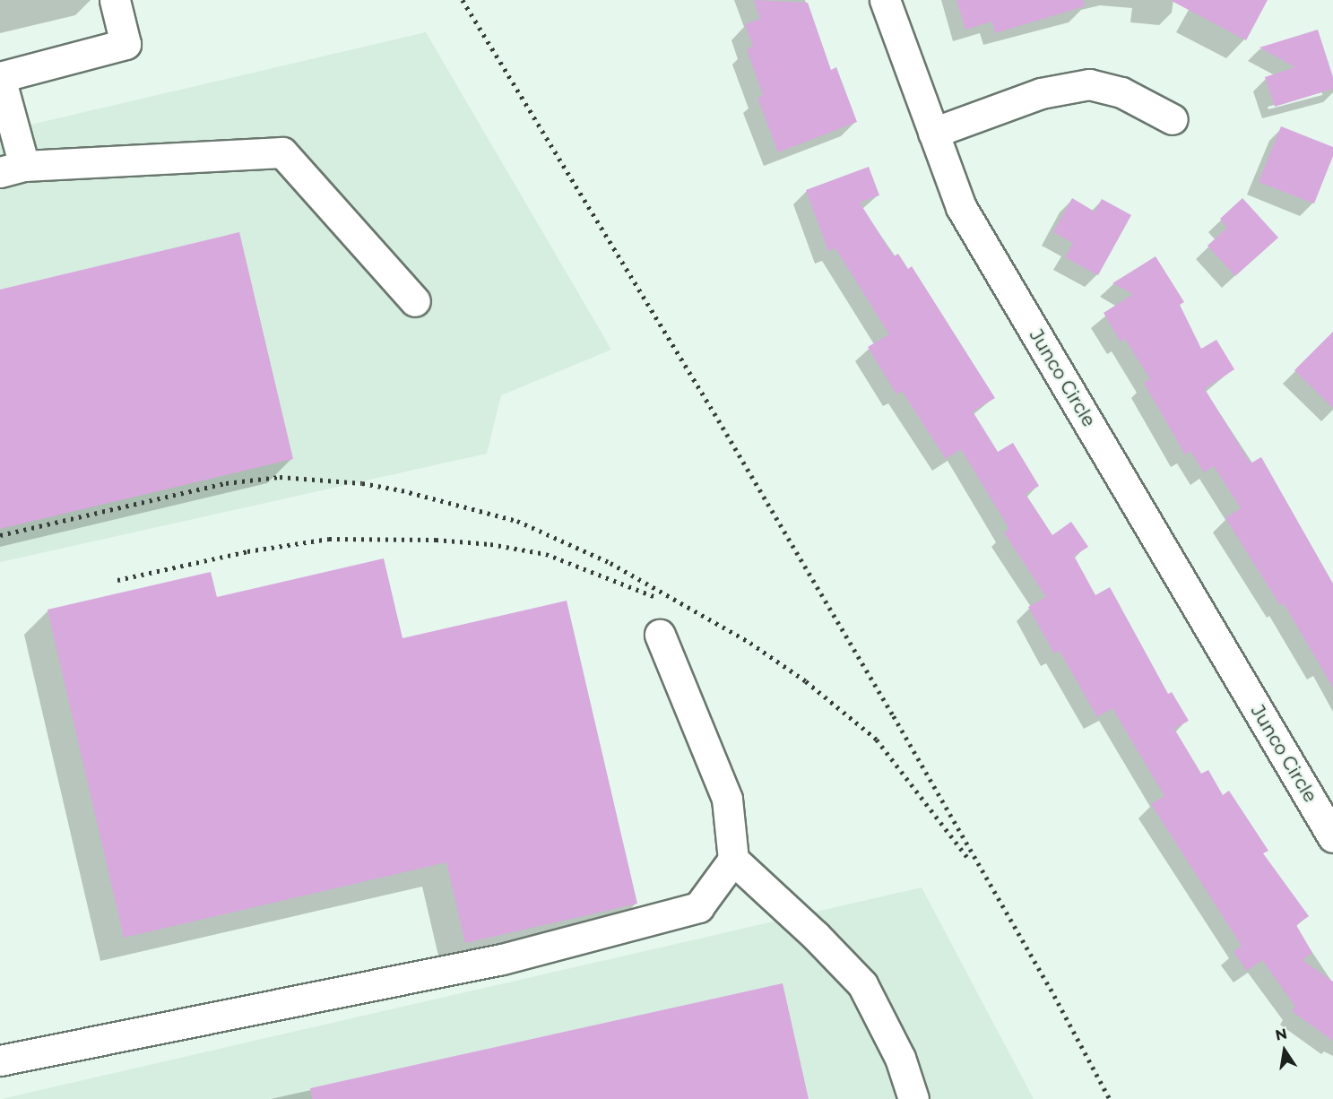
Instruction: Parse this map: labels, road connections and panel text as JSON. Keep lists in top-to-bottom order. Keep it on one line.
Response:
{"streets":{"street":["Junco Circle"]},"north":"top"}
